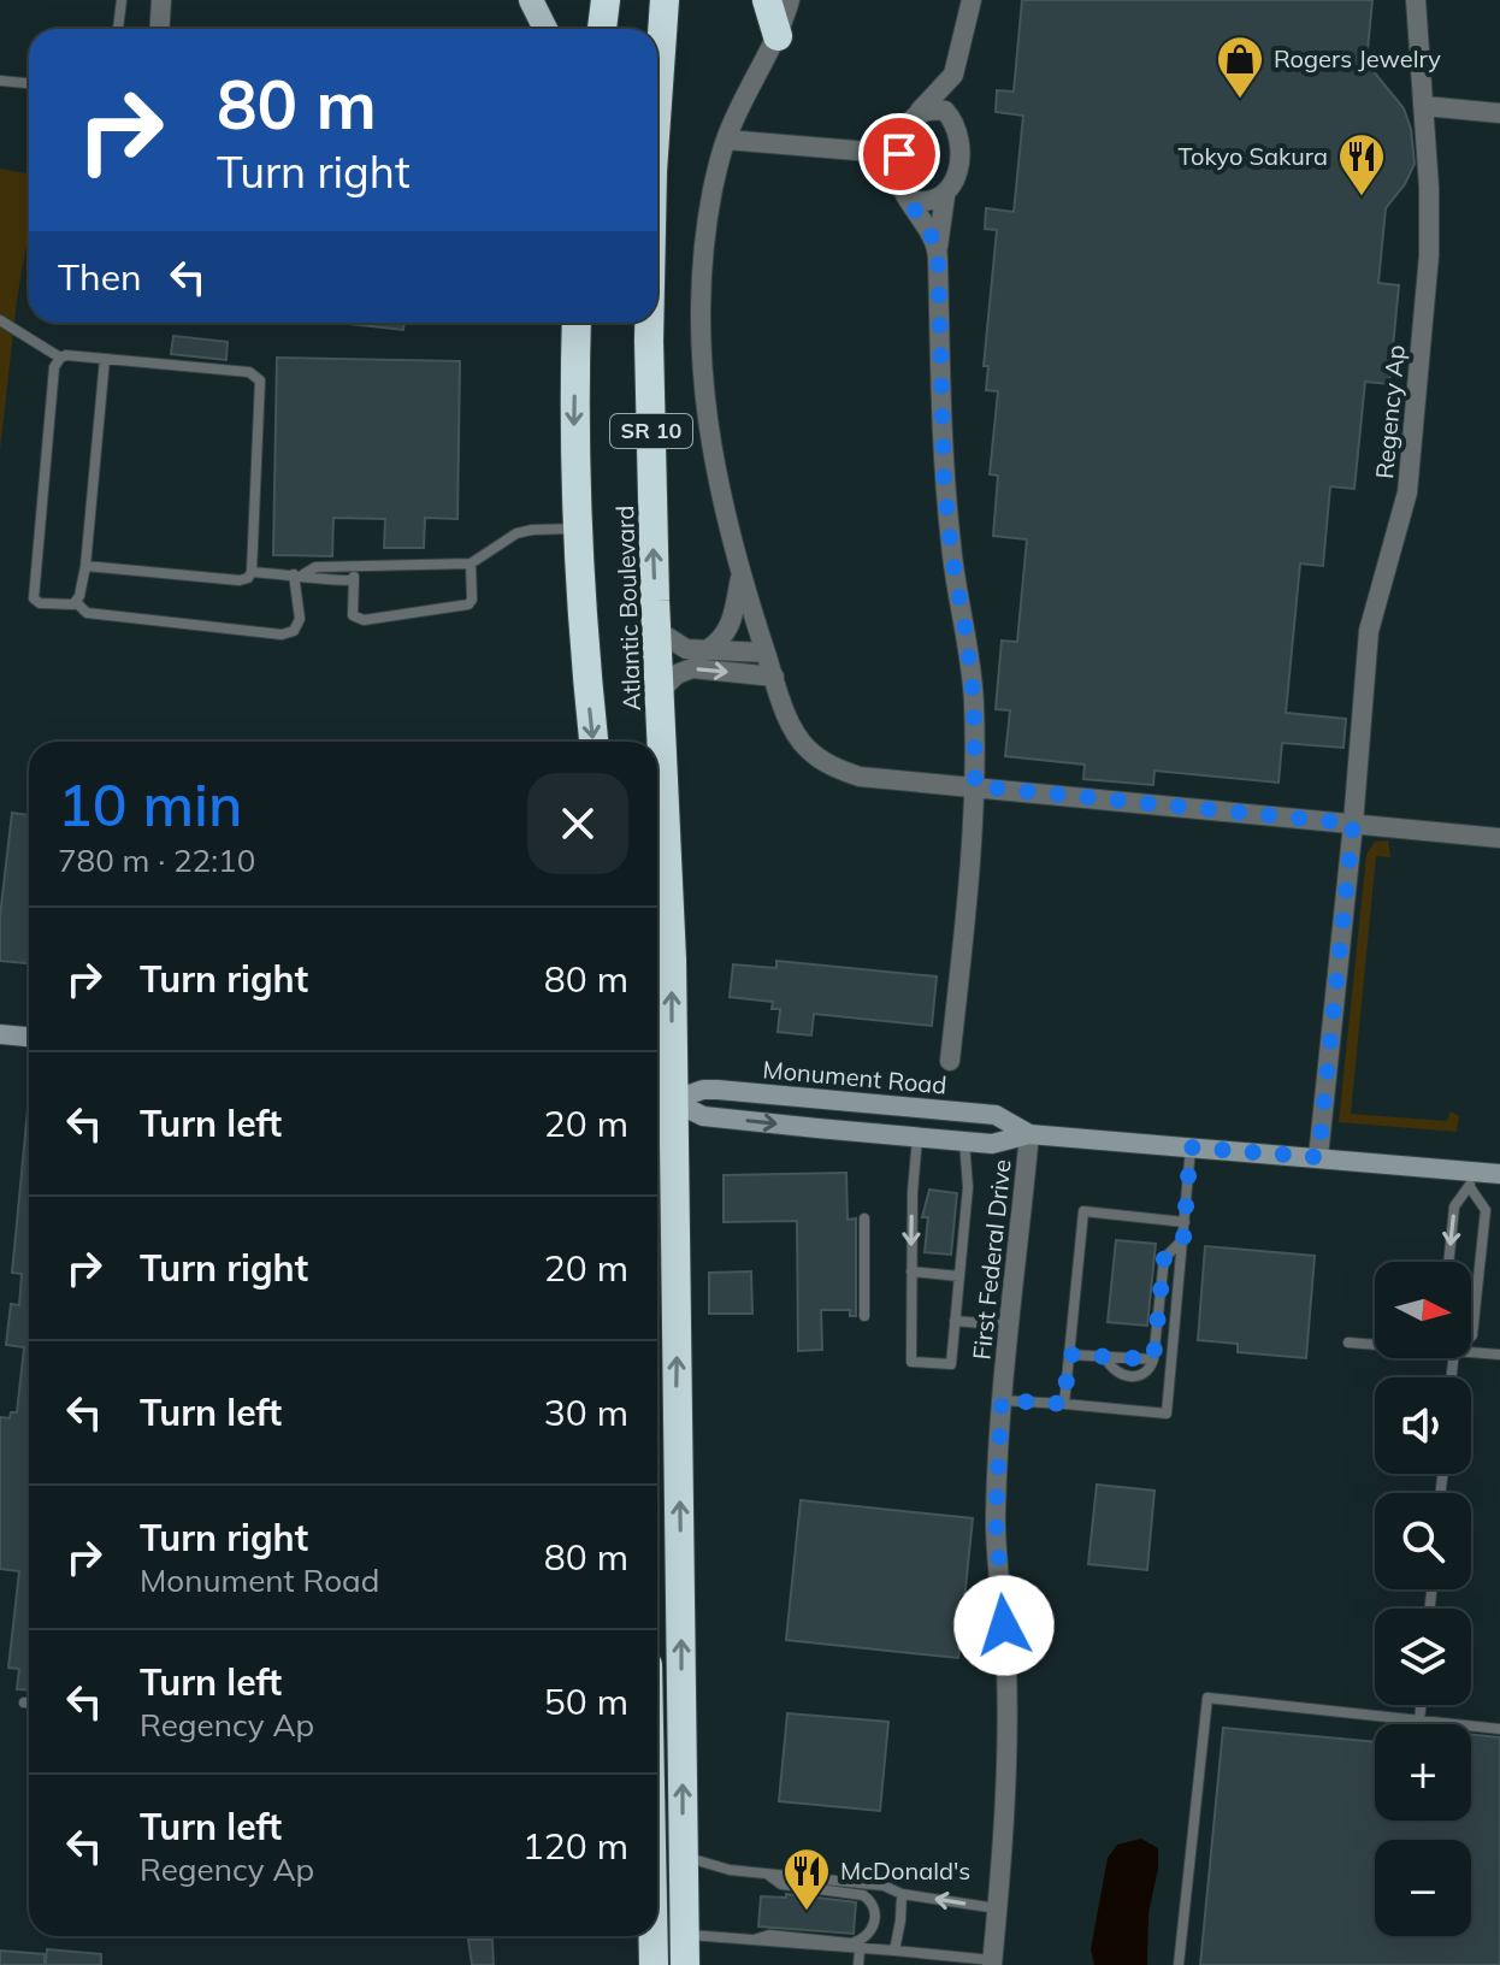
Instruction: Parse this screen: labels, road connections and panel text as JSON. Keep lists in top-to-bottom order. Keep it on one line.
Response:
{"streets":{"highway":["SR 10","Atlantic Boulevard"],"main road":["Monument Road"],"street":["Regency Ap","First Federal Drive"]},"crossings":[["Regency Ap","Monument Road"],["Atlantic Boulevard","Monument Road"],["Monument Road","First Federal Drive"]],"places":{"shop":["Rogers Jewelry"],"restaurant":["Tokyo Sakura","McDonald's"]},"north":"right","page":{"turn":["80 m","Turn right"],"then":"Then","heading":["10 min","780 m · 22:10"],"list":[{"name":"Turn right","value":"80 m"},{"name":"Turn left","value":"20 m"},{"name":"Turn right","value":"20 m"},{"name":"Turn left","value":"30 m"},{"name":"Turn right","note":"Monument Road","value":"80 m"},{"name":"Turn left","note":"Regency Ap","value":"50 m"},{"name":"Turn left","note":"Regency Ap","value":"120 m"}],"map_buttons":["+","−"]}}
